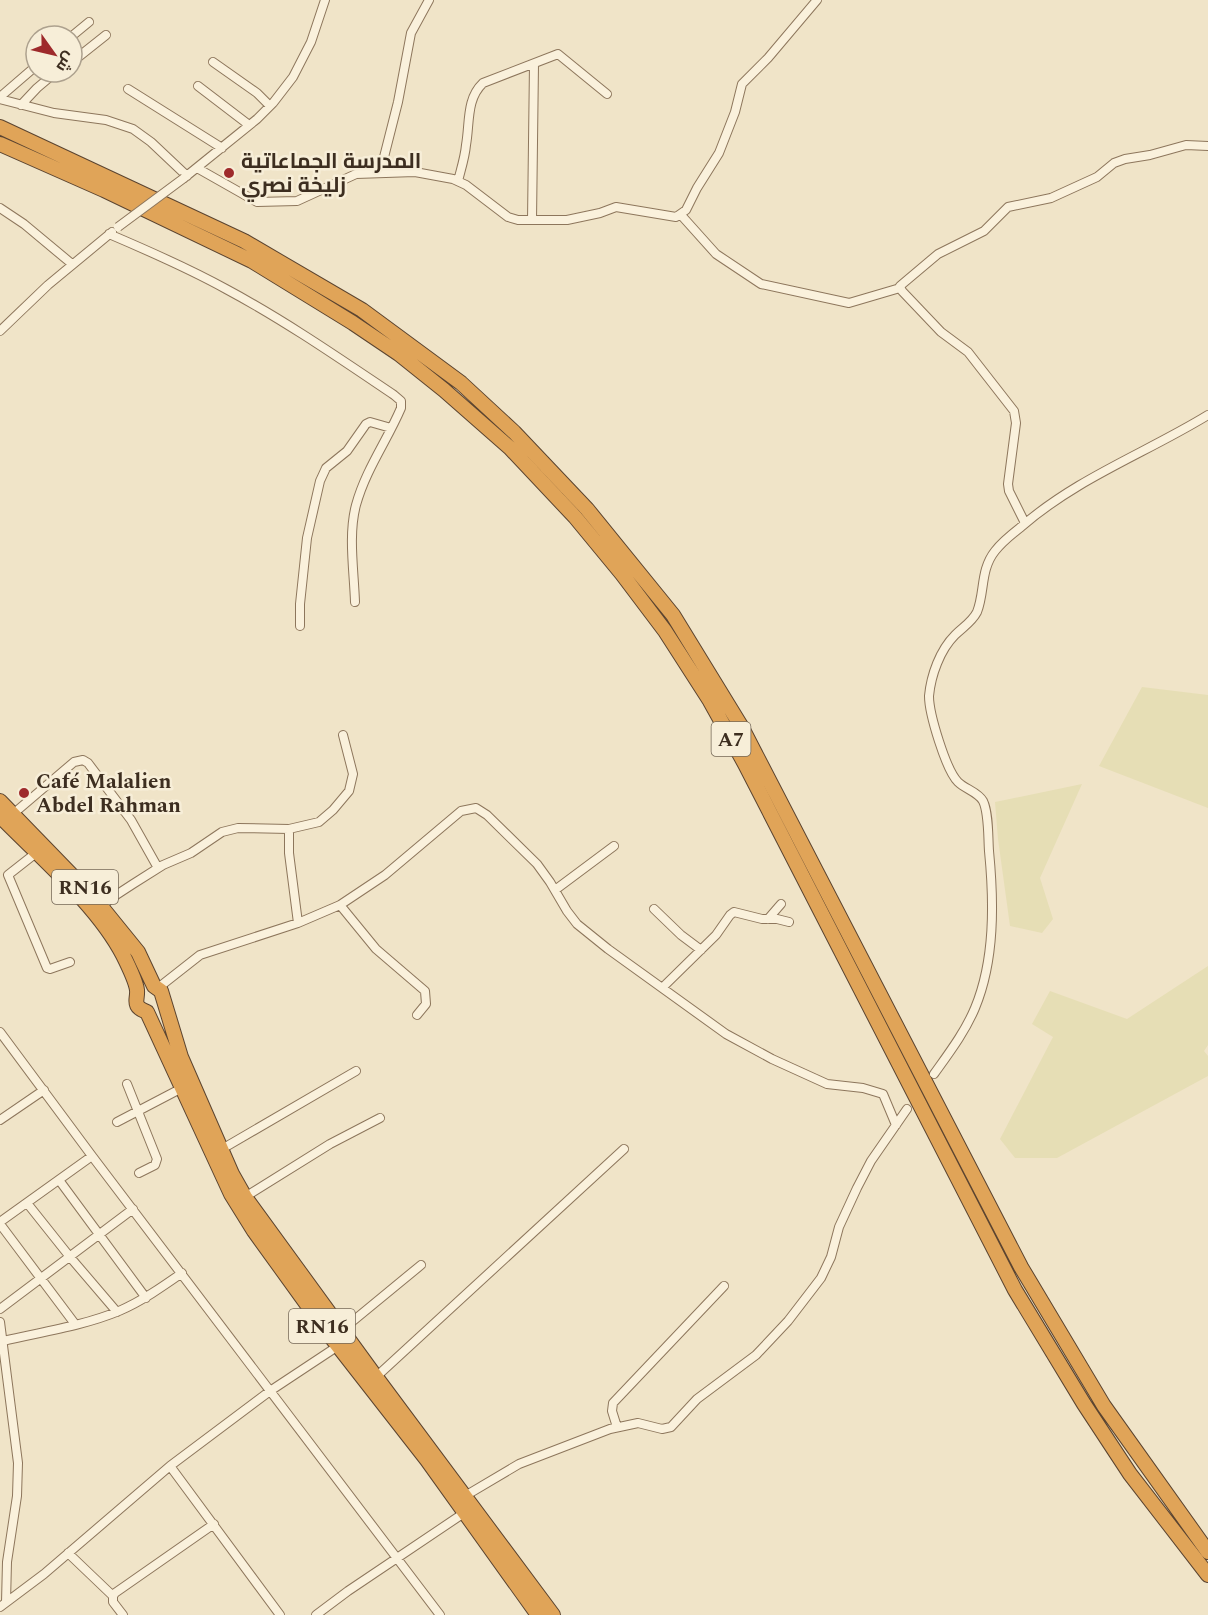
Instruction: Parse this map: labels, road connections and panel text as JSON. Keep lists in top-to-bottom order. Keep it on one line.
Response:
{"streets":{"highway":["A7","RN16"]},"places":["المدرسة الجماعاتية زليخة نصري","Café Malalien Abdel Rahman"],"north":"bottom right"}
